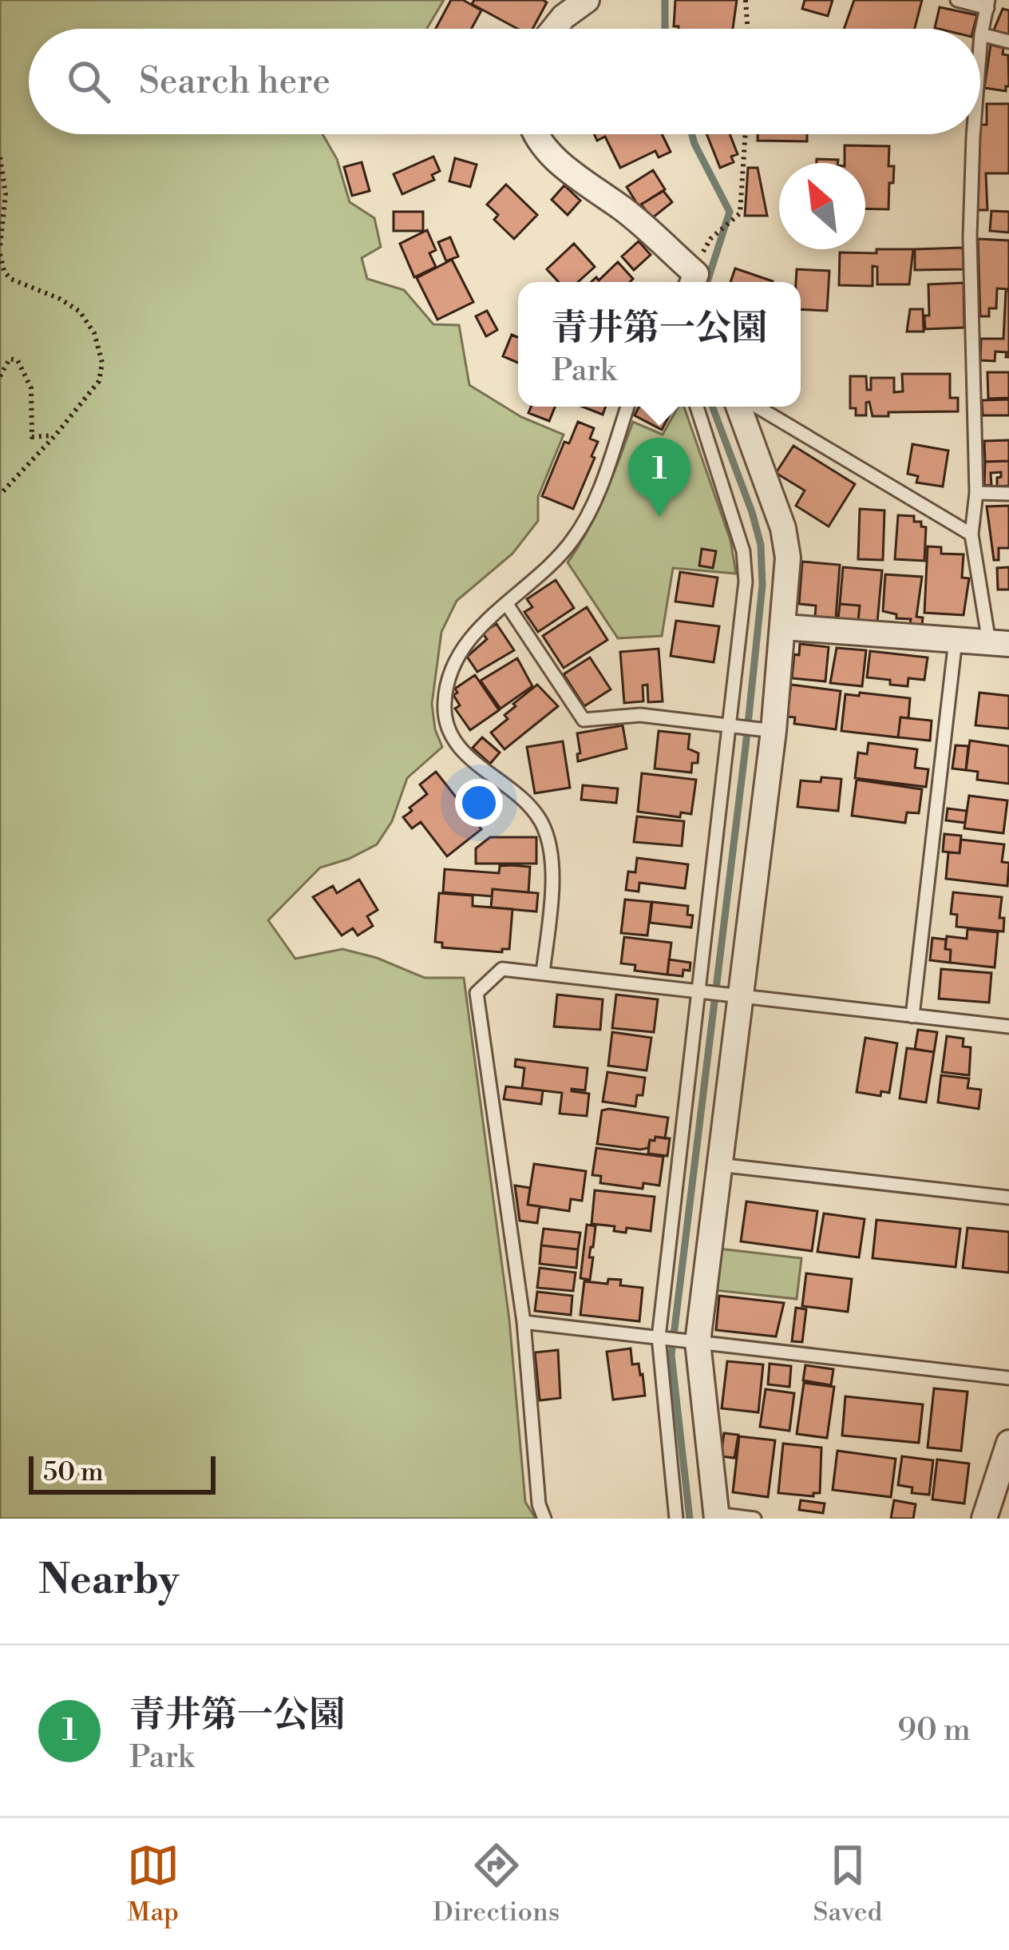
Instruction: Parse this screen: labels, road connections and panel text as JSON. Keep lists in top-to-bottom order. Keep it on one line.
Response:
{"scale_bar":"50 m","north":"top left","page":{"search":"Search here","popup":["青井第一公園","Park"],"pins":"1","scale":"50 m","heading":"Nearby","list":[{"mark":"1","name":"青井第一公園","note":"Park","value":"90 m"}],"nav":["Map","Directions","Saved"]}}
